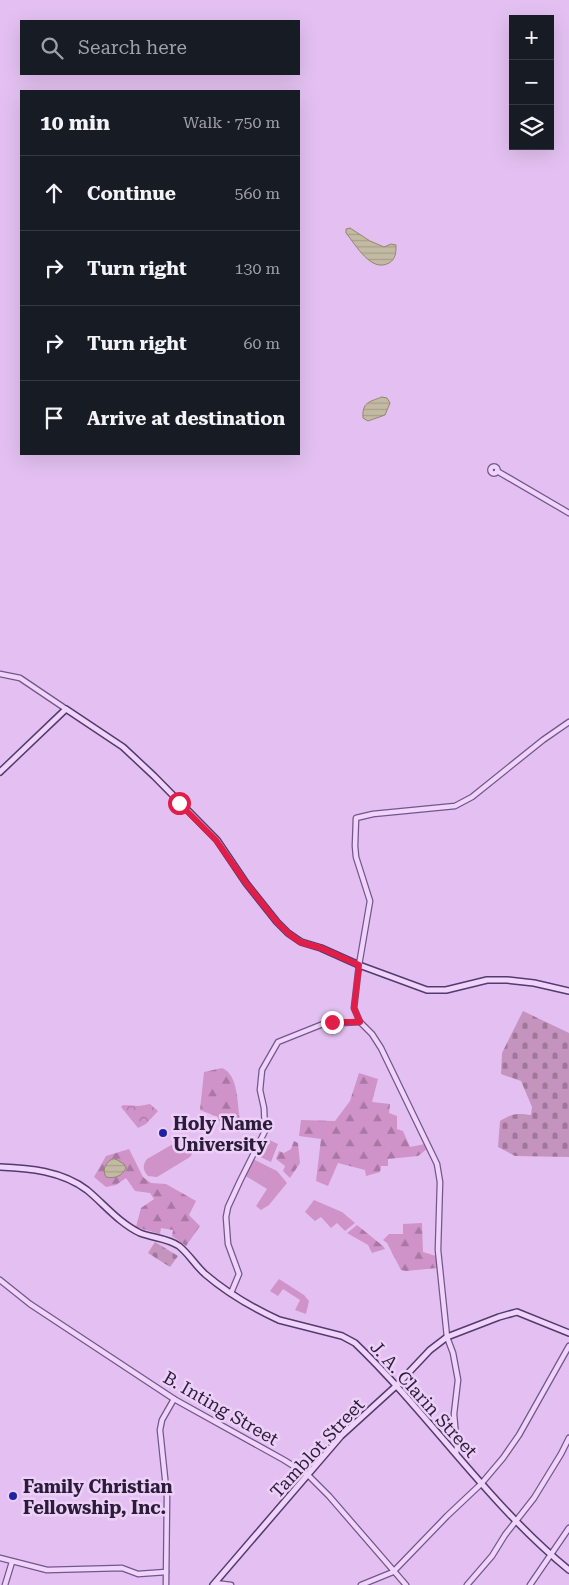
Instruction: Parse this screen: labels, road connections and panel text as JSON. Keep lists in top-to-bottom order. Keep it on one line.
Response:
{"streets":{"main road":["J. A. Clarin Street","Tamblot Street"],"street":["B. Inting Street"]},"crossings":[["J. A. Clarin Street","Tamblot Street"],["B. Inting Street","Tamblot Street"]],"places":["Holy Name University","Family Christian Fellowship, Inc."],"page":{"map_buttons":["+","−"],"search":"Search here","heading":["10 min","Walk · 750 m"],"list":[["Continue","560 m"],["Turn right","130 m"],["Turn right","60 m"],"Arrive at destination"]}}
